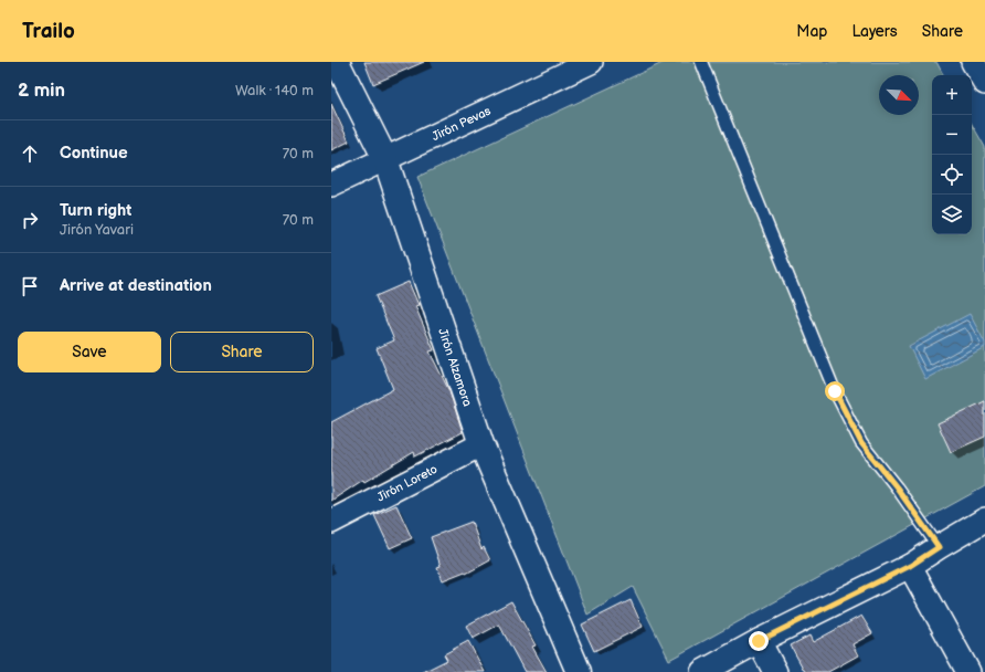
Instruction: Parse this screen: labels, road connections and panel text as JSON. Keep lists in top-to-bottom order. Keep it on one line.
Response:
{"streets":{"street":["Jirón Pevas","Jirón Alzamora","Jirón Loreto"]},"crossings":[["Jirón Pevas","Jirón Alzamora"],["Jirón Alzamora","Jirón Loreto"]],"north":"bottom right","page":{"header":"Trailo","nav":["Map","Layers","Share"],"heading":["2 min","Walk · 140 m"],"map_buttons":["+","−"],"list":[["Continue","70 m"],["Turn right","Jirón Yavari","70 m"],"Arrive at destination"],"buttons":["Save","Share"]}}
